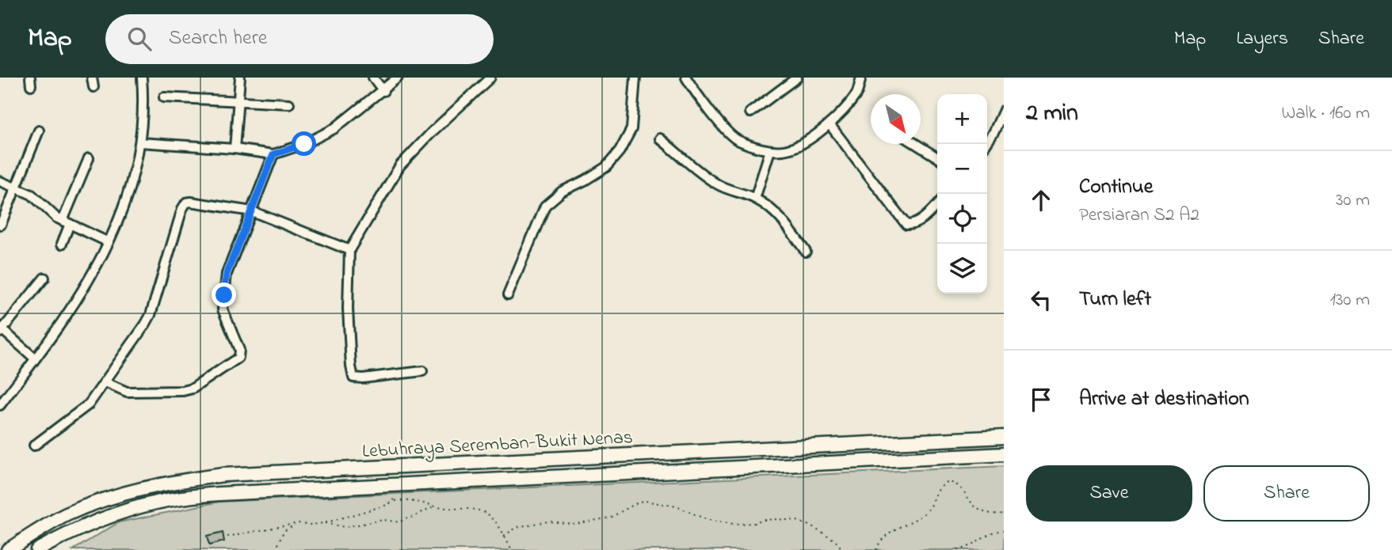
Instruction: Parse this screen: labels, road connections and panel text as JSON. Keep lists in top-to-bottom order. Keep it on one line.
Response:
{"streets":{"highway":["Lebuhraya Seremban-Bukit Nenas"]},"north":"bottom right","page":{"header":"Map","search":"Search here","nav":["Map","Layers","Share"],"heading":["2 min","Walk · 160 m"],"map_buttons":["+","−"],"list":[["Continue","Persiaran S2 A2","30 m"],["Turn left","130 m"],"Arrive at destination"],"buttons":["Save","Share"]}}
